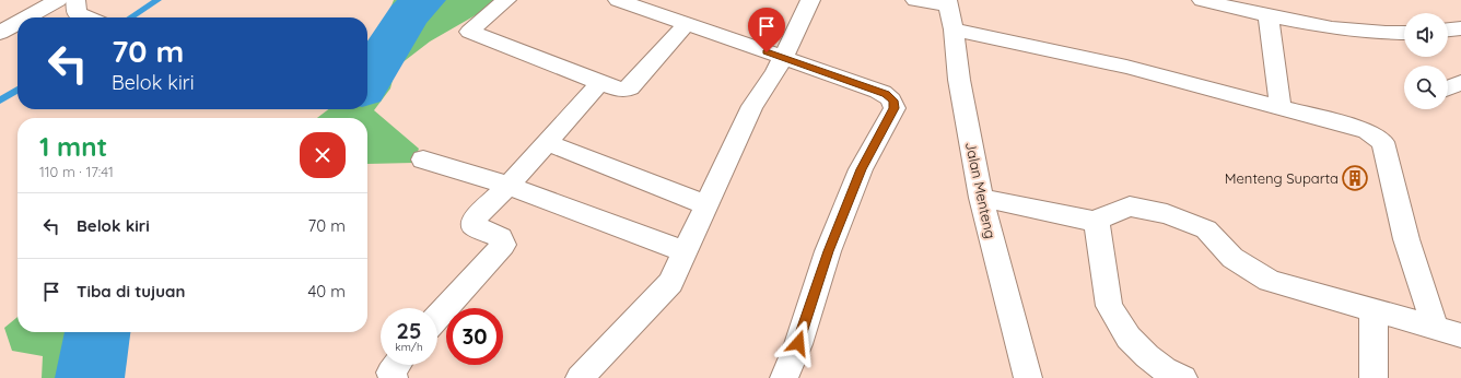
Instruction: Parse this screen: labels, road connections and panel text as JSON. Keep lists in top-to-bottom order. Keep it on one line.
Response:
{"streets":{"street":["Jalan Menteng"]},"places":{"building":["Menteng Suparta"]},"page":{"turn":["70 m","Belok kiri"],"heading":["1 mnt","110 m · 17:41"],"list":[{"name":"Belok kiri","value":"70 m"},{"name":"Tiba di tujuan","value":"40 m"}],"speed":"25 km/h","limit":"30"}}
